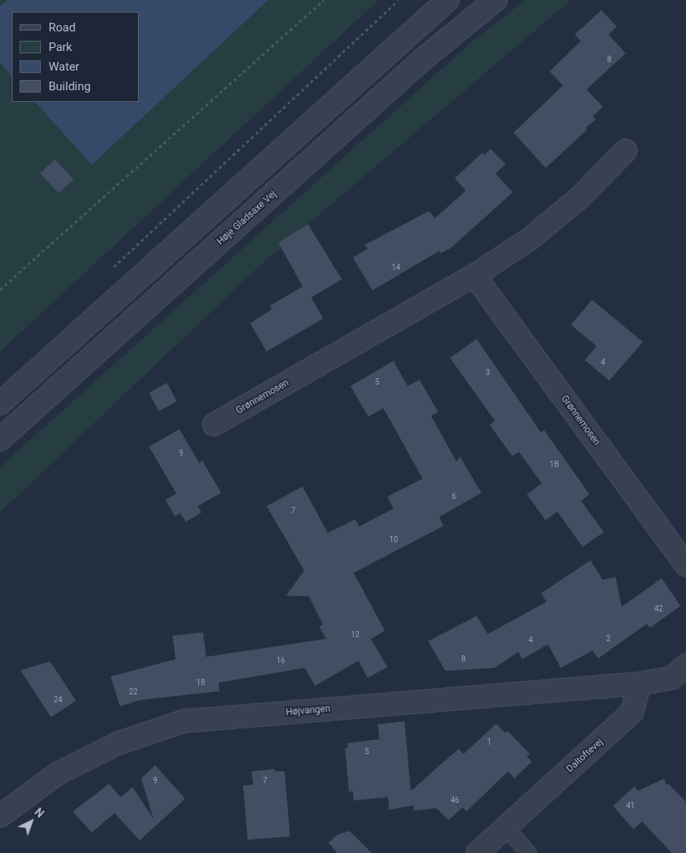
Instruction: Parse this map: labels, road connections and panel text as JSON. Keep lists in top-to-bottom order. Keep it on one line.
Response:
{"streets":{"street":["Høje Gladsaxe Vej","Grønnemosen","Højvangen","Daltoftevej"]},"crossings":[["Højvangen","Daltoftevej"]],"house_numbers":["8","14","4","3","5","9","1B","6","7","10","42","12","2","4","8","16","18","22","24","1","5","9","7","46","41"],"legend":["Road","Park","Water","Building"],"north":"top right"}
